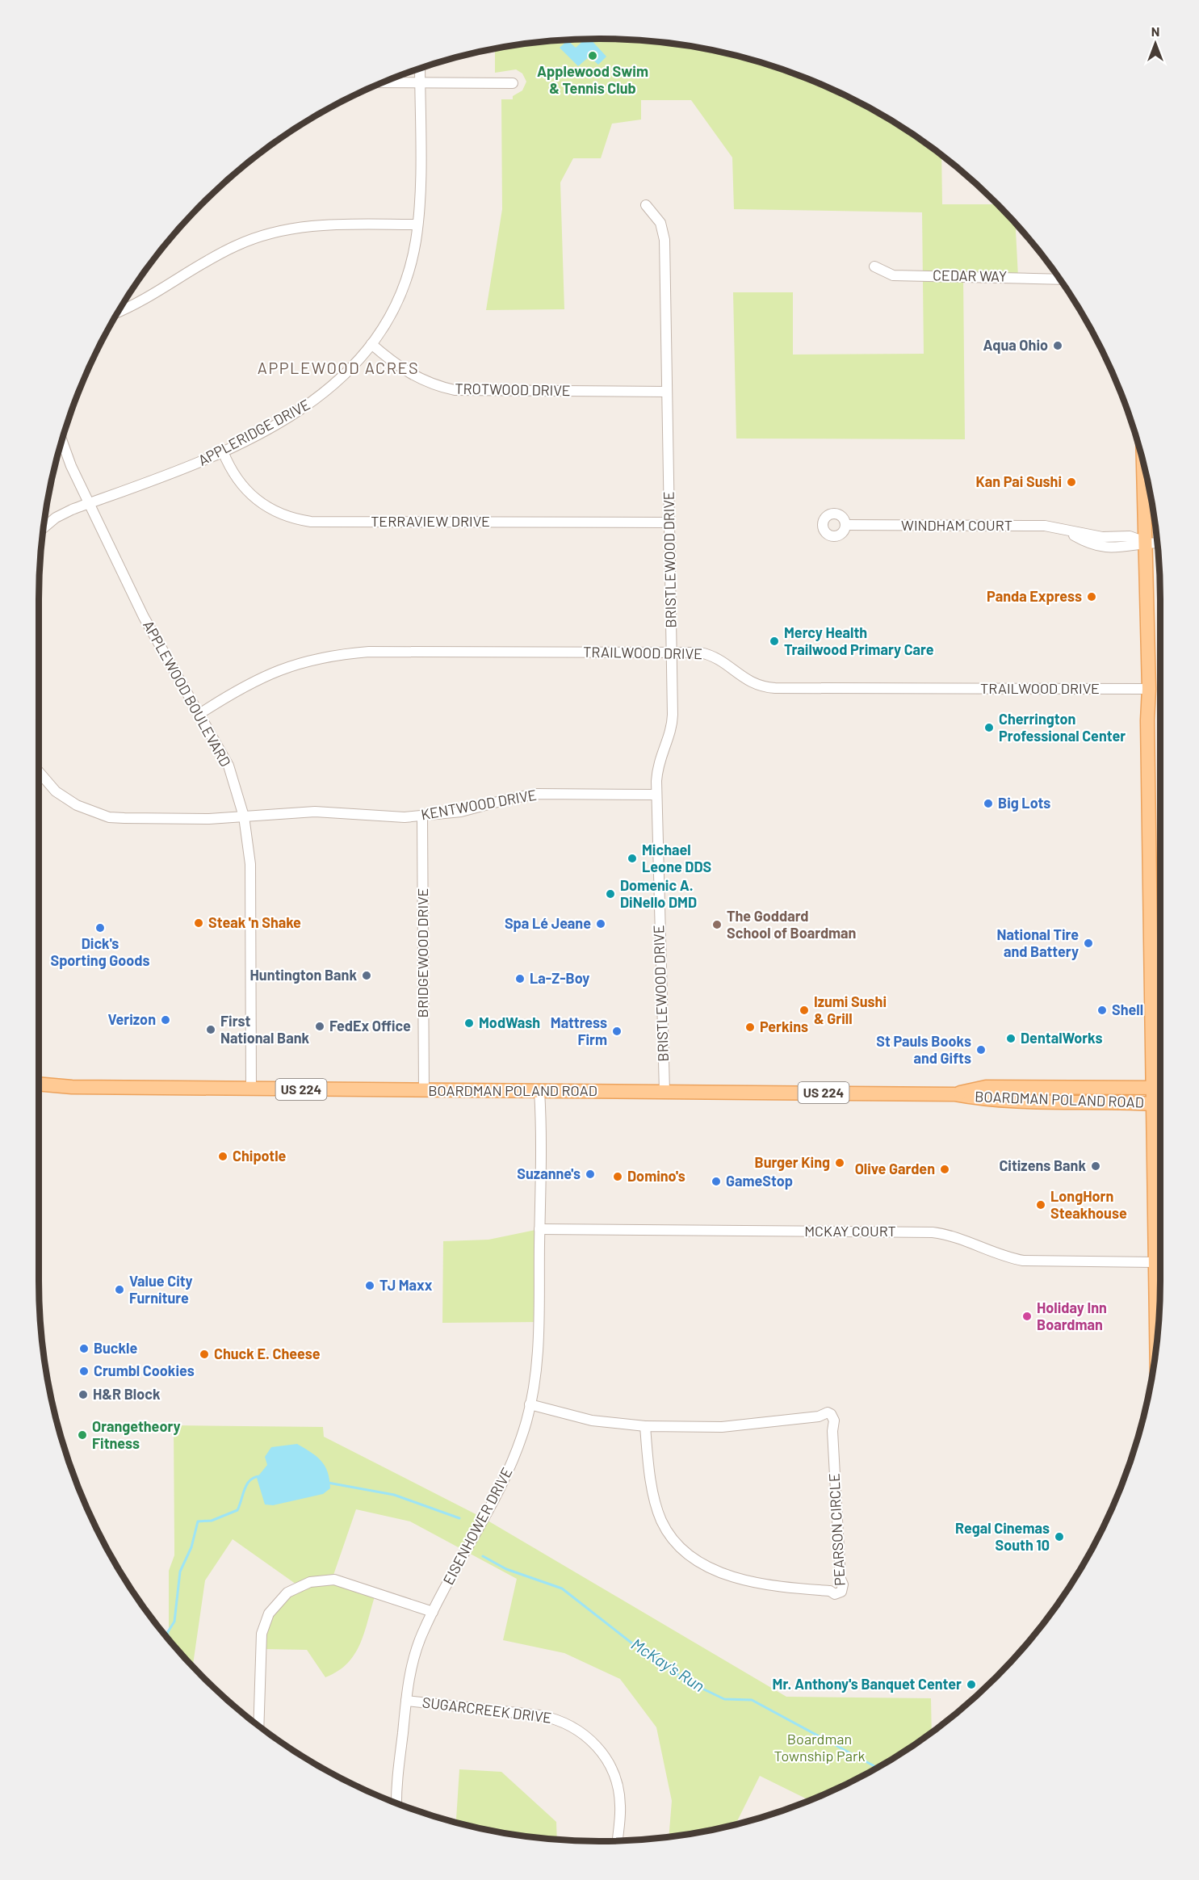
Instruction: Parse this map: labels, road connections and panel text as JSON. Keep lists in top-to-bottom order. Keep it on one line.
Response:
{"streets":{"main road":["US 224","BOARDMAN POLAND ROAD"],"street":["CEDAR WAY","TROTWOOD DRIVE","APPLERIDGE DRIVE","TERRAVIEW DRIVE","WINDHAM COURT","BRISTLEWOOD DRIVE","TRAILWOOD DRIVE","APPLEWOOD BOULEVARD","KENTWOOD DRIVE","BRIDGEWOOD DRIVE","MCKAY COURT","EISENHOWER DRIVE","PEARSON CIRCLE","SUGARCREEK DRIVE"]},"crossings":[["TROTWOOD DRIVE","APPLERIDGE DRIVE"],["TROTWOOD DRIVE","BRISTLEWOOD DRIVE"],["APPLERIDGE DRIVE","TERRAVIEW DRIVE"],["APPLERIDGE DRIVE","APPLEWOOD BOULEVARD"],["TERRAVIEW DRIVE","BRISTLEWOOD DRIVE"],["BRISTLEWOOD DRIVE","TRAILWOOD DRIVE"],["BRISTLEWOOD DRIVE","KENTWOOD DRIVE"],["BRISTLEWOOD DRIVE","BOARDMAN POLAND ROAD"],["TRAILWOOD DRIVE","APPLEWOOD BOULEVARD"],["APPLEWOOD BOULEVARD","KENTWOOD DRIVE"],["APPLEWOOD BOULEVARD","BOARDMAN POLAND ROAD"],["KENTWOOD DRIVE","BRIDGEWOOD DRIVE"],["BRIDGEWOOD DRIVE","BOARDMAN POLAND ROAD"],["BOARDMAN POLAND ROAD","EISENHOWER DRIVE"],["MCKAY COURT","EISENHOWER DRIVE"],["EISENHOWER DRIVE","PEARSON CIRCLE"],["EISENHOWER DRIVE","SUGARCREEK DRIVE"]],"districts":["APPLEWOOD ACRES"],"water":["McKay's Run"],"parks":["Boardman Township Park"],"places":["Applewood Swim & Tennis Club","Aqua Ohio","Kan Pai Sushi","Panda Express","Mercy Health Trailwood Primary Care","Cherrington Professional Center","Big Lots","Michael Leone DDS","Domenic A. DiNello DMD","Steak 'n Shake","Spa Lé Jeane","The Goddard School of Boardman","Dick's Sporting Goods","National Tire and Battery","Huntington Bank","La-Z-Boy","Izumi Sushi & Grill","Shell","Verizon","ModWash","FedEx Office","Perkins","First National Bank","Mattress Firm","DentalWorks","St Pauls Books and Gifts","Chipotle","Burger King","Citizens Bank","Olive Garden","Suzanne's","Domino's","GameStop","LongHorn Steakhouse","TJ Maxx","Value City Furniture","Holiday Inn Boardman","Buckle","Chuck E. Cheese","Crumbl Cookies","H&R Block","Orangetheory Fitness","Regal Cinemas South 10","Mr. Anthony's Banquet Center"],"north":"top"}
